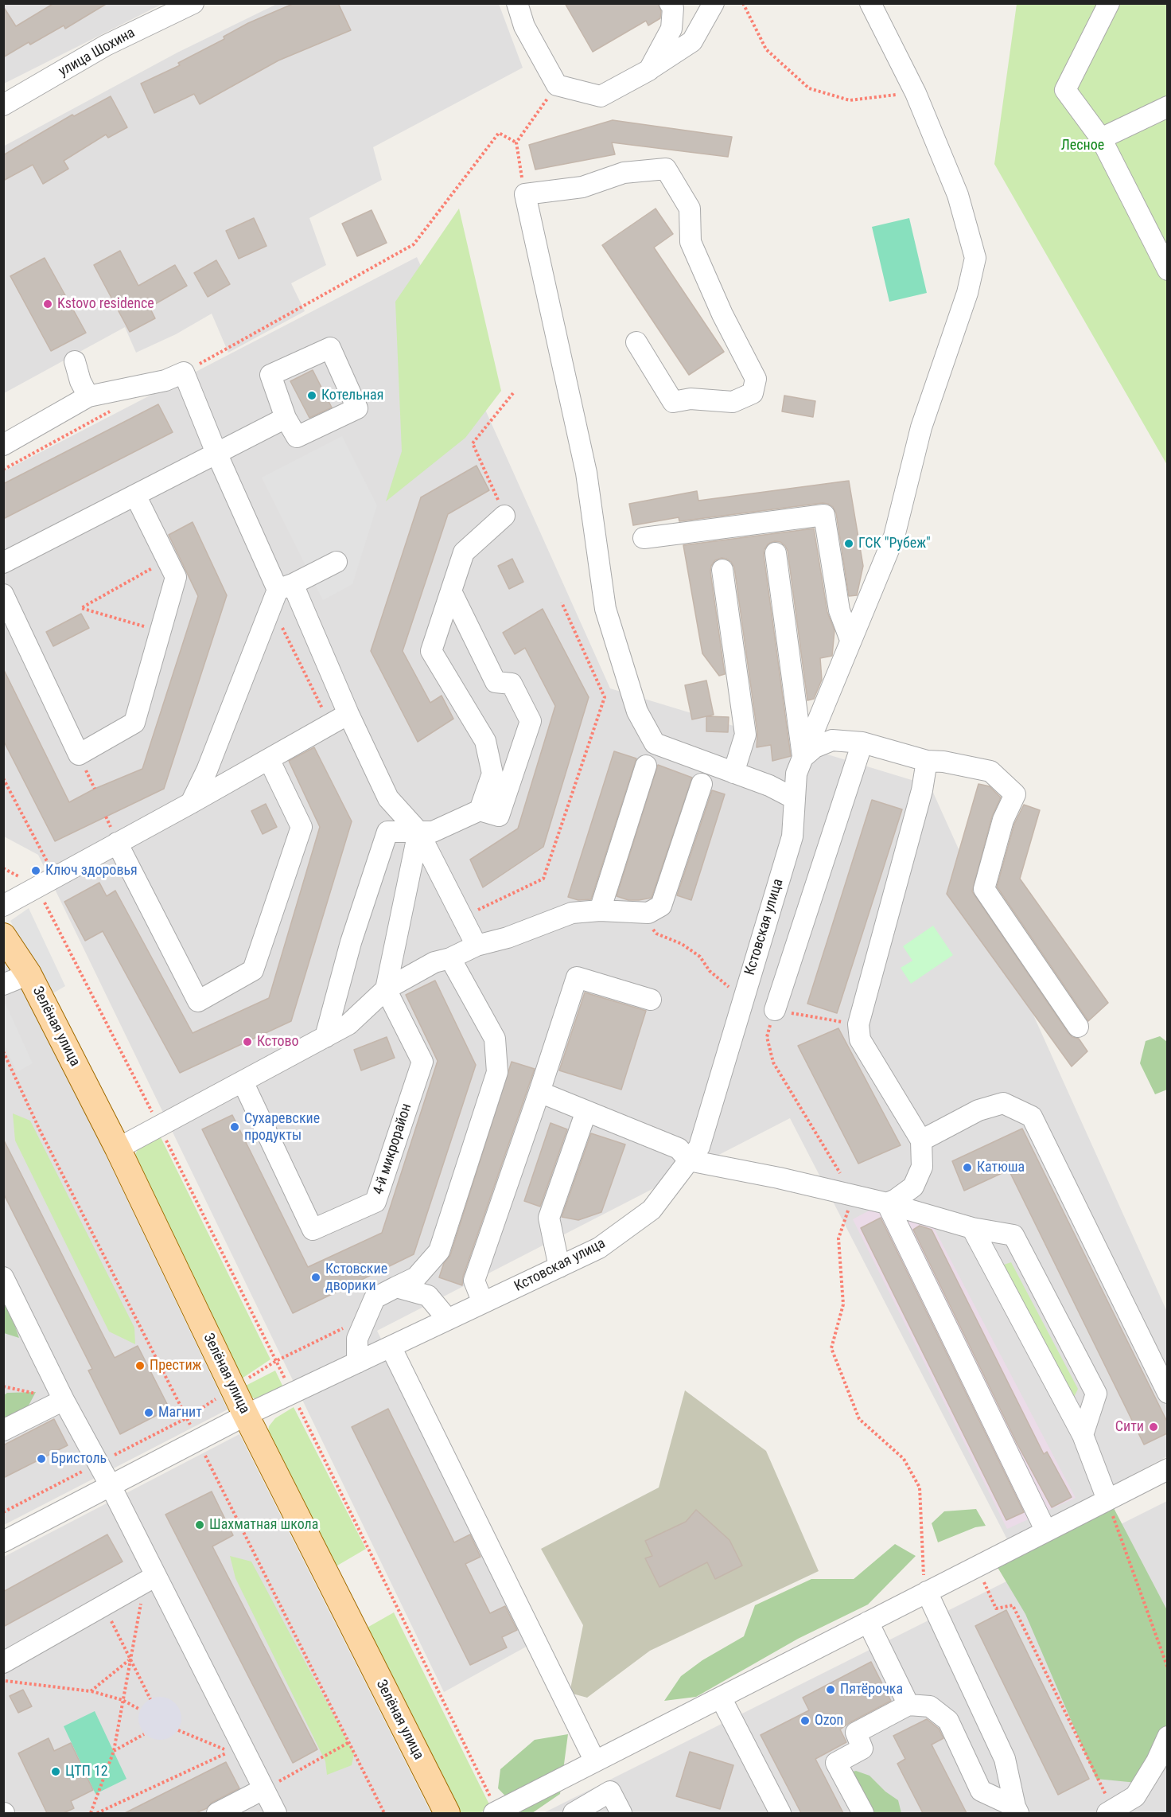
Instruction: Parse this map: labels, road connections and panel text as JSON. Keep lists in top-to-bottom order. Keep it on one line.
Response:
{"streets":{"main road":["Зелёная улица"],"street":["улица Шохина","Кстовская улица","4-й микрорайон"]},"crossings":[["Кстовская улица","Зелёная улица"]],"parks":["Лесное"],"places":["Kstovo residence","Котельная","ГСК \"Рубеж\"","Ключ здоровья","Кстово","Сухаревские продукты","Катюша","Кстовские дворики","Престиж","Магнит","Сити","Бристоль","Шахматная школа","Пятёрочка","Ozon","ЦТП 12"]}
